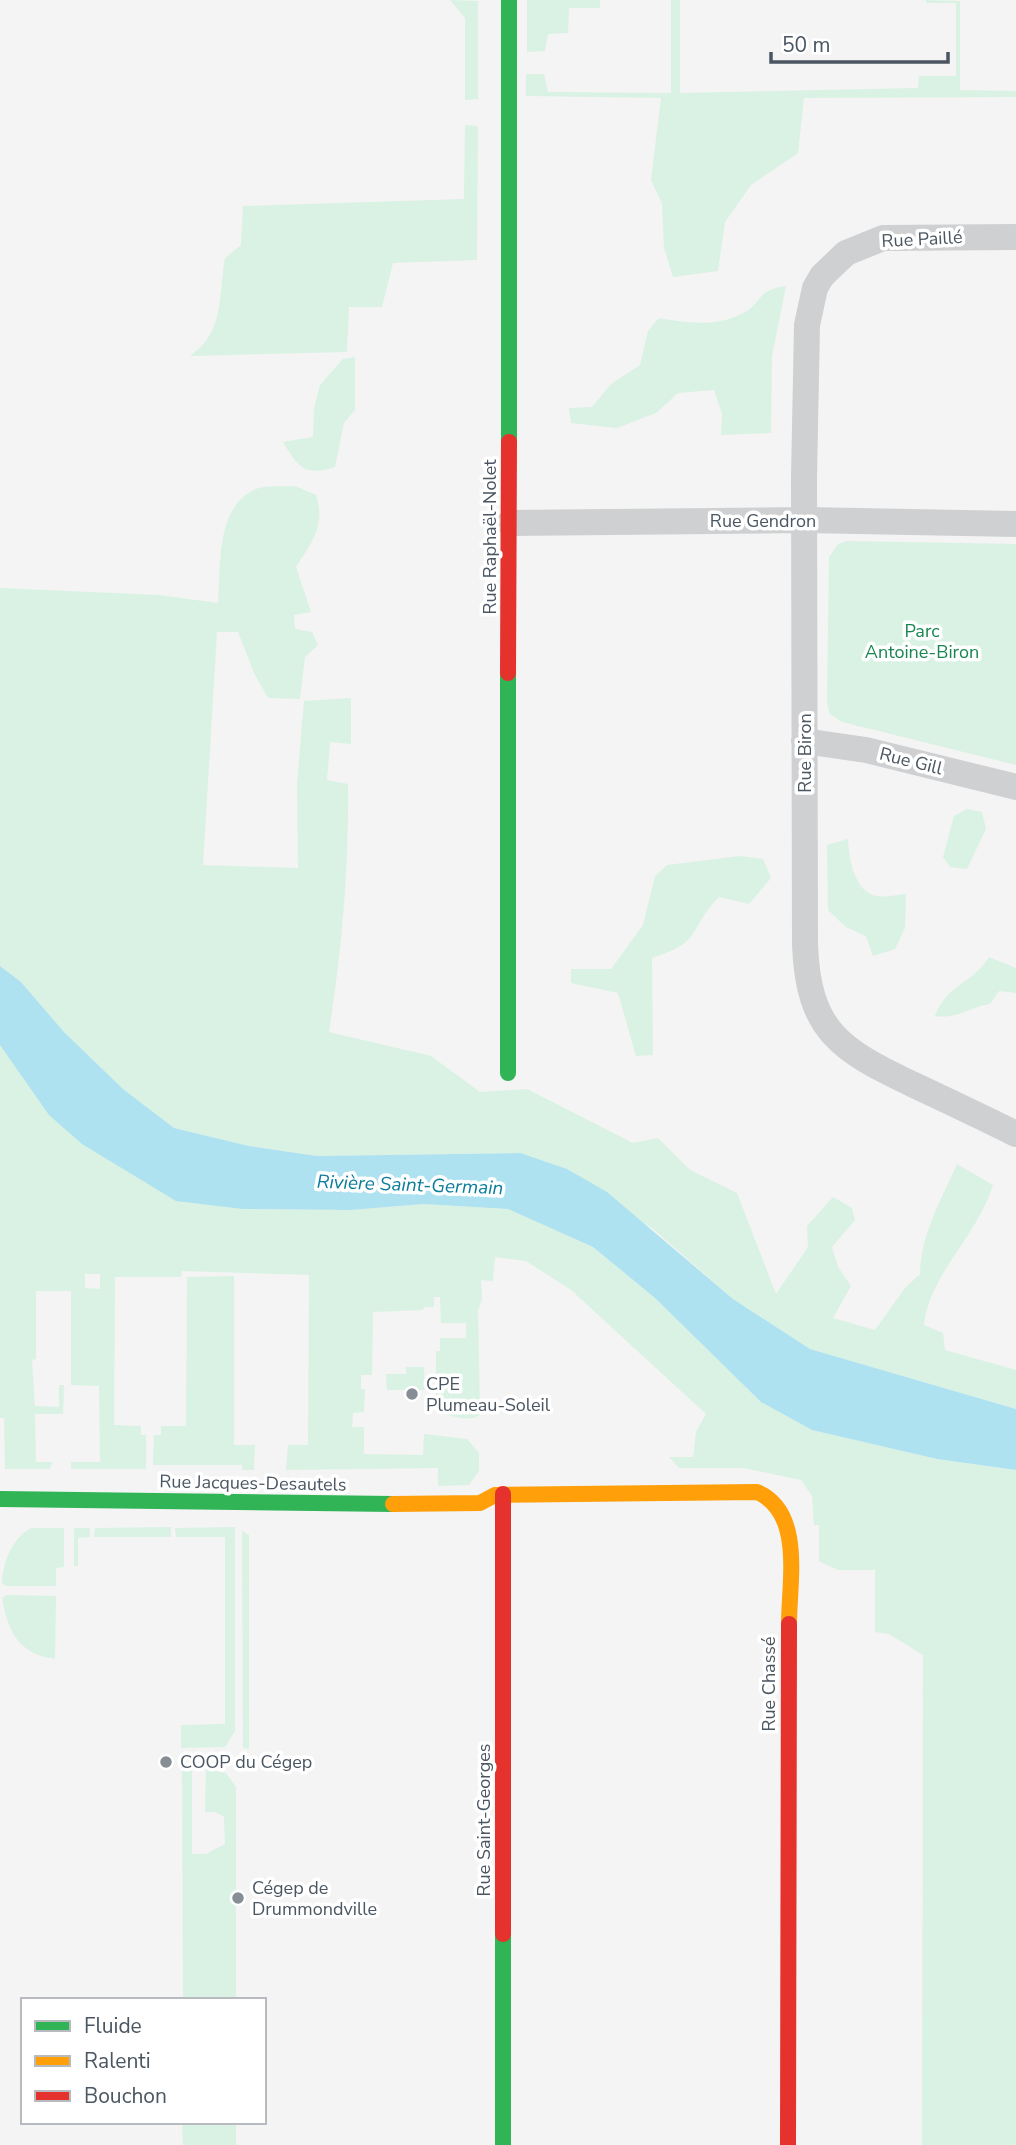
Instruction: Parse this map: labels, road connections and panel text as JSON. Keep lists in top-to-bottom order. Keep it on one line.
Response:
{"streets":{"street":["Rue Paillé","Rue Gendron","Rue Raphaël-Nolet","Rue Biron","Rue Gill","Rue Jacques-Desautels","Rue Chassé","Rue Saint-Georges"]},"crossings":[["Rue Paillé","Rue Biron"],["Rue Gendron","Rue Raphaël-Nolet"],["Rue Gendron","Rue Biron"],["Rue Biron","Rue Gill"],["Rue Jacques-Desautels","Rue Chassé"],["Rue Jacques-Desautels","Rue Saint-Georges"],["Rue Chassé","Rue Saint-Georges"]],"water":["Rivière Saint-Germain"],"parks":["Parc Antoine-Biron"],"places":["CPE Plumeau-Soleil","COOP du Cégep","Cégep de Drummondville"],"legend":["Fluide","Ralenti","Bouchon"],"scale_bar":"50 m"}
